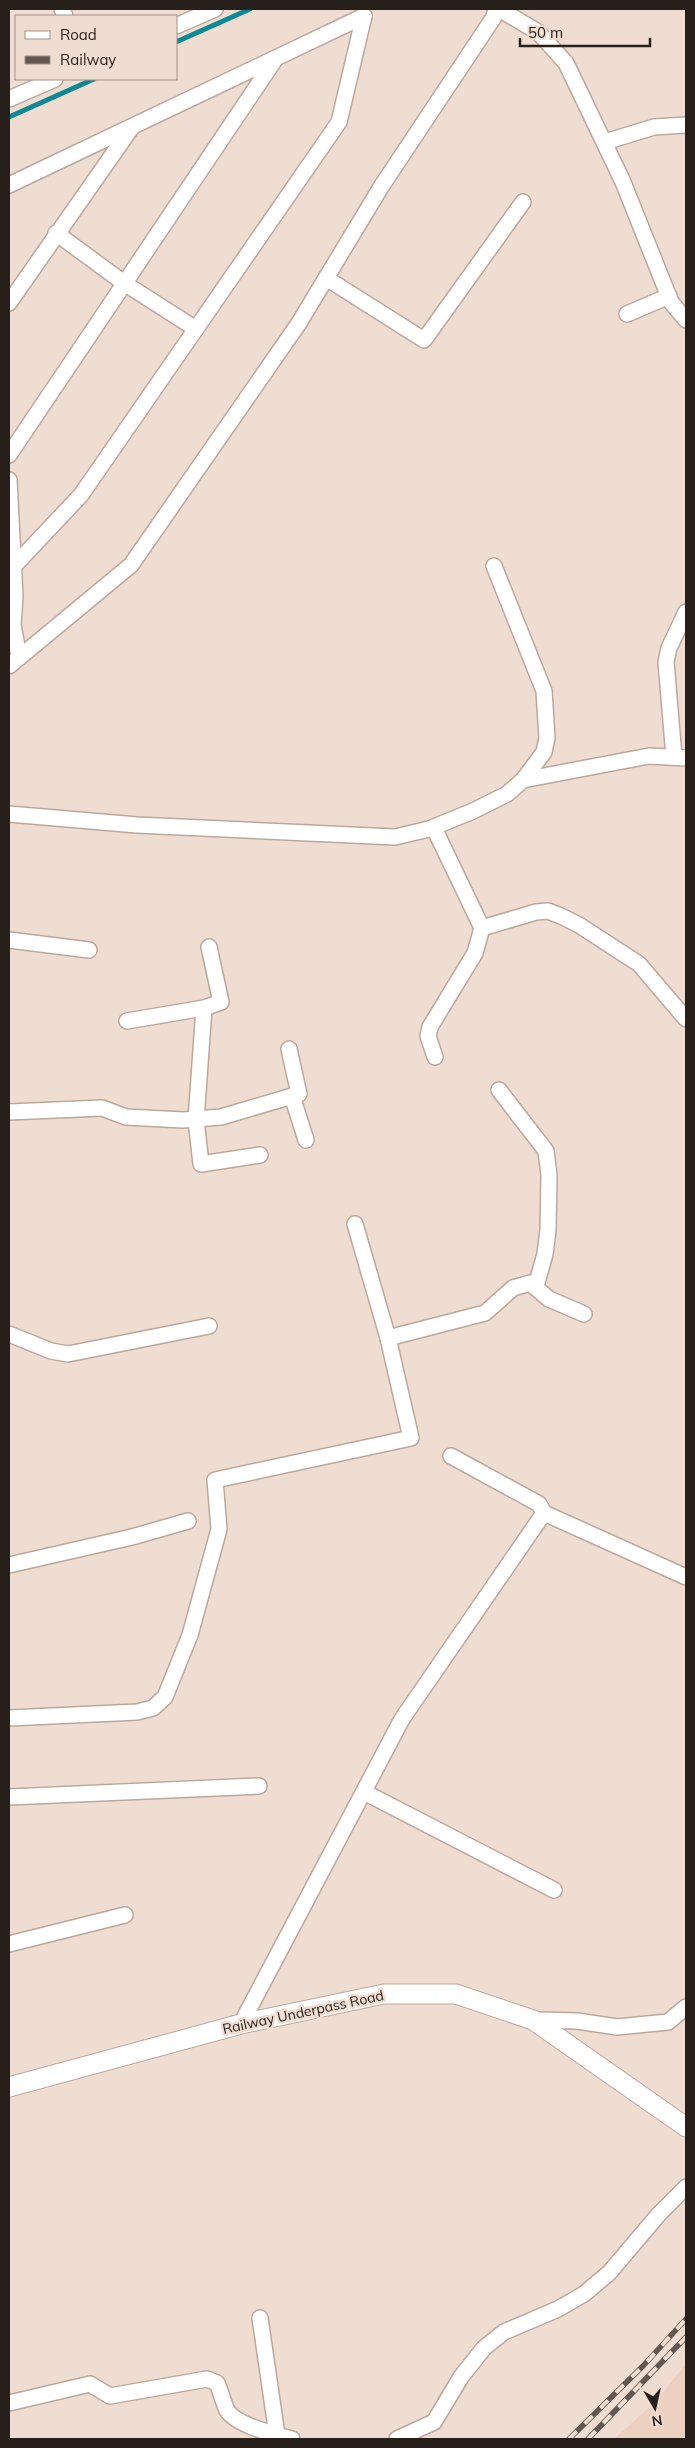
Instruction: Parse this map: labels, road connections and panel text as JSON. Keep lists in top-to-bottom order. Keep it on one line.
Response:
{"streets":{"street":["Railway Underpass Road"]},"legend":["Road","Railway"],"scale_bar":"50 m","north":"bottom"}
